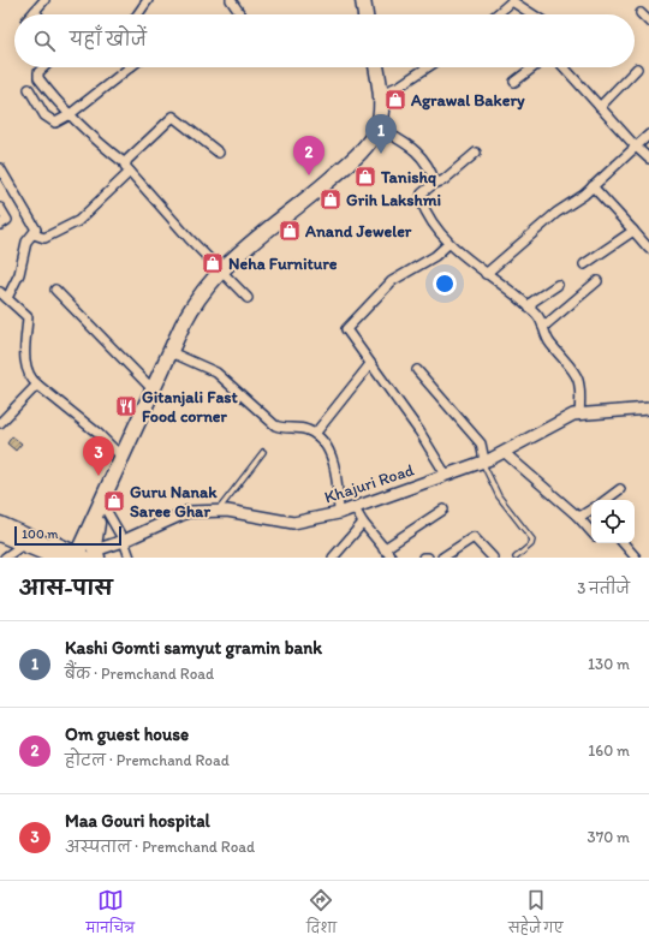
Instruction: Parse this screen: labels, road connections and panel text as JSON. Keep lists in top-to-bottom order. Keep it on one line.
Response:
{"streets":{"street":["Khajuri Road"]},"places":{"shop":["Agrawal Bakery","Tanishq","Grih Lakshmi","Anand Jeweler","Neha Furniture","Guru Nanak Saree Ghar"],"restaurant":["Gitanjali Fast Food corner"]},"scale_bar":"100 m","page":{"search":"यहाँ खोजें","pins":["1","2","3"],"scale":"100 m","heading":["आस-पास","3 नतीजे"],"list":[{"mark":"1","name":"Kashi Gomti samyut gramin bank","note":"बैंक · Premchand Road","value":"130 m"},{"mark":"2","name":"Om guest house","note":"होटल · Premchand Road","value":"160 m"},{"mark":"3","name":"Maa Gouri hospital","note":"अस्पताल · Premchand Road","value":"370 m"}],"nav":["मानचित्र","दिशा","सहेजे गए"]}}
